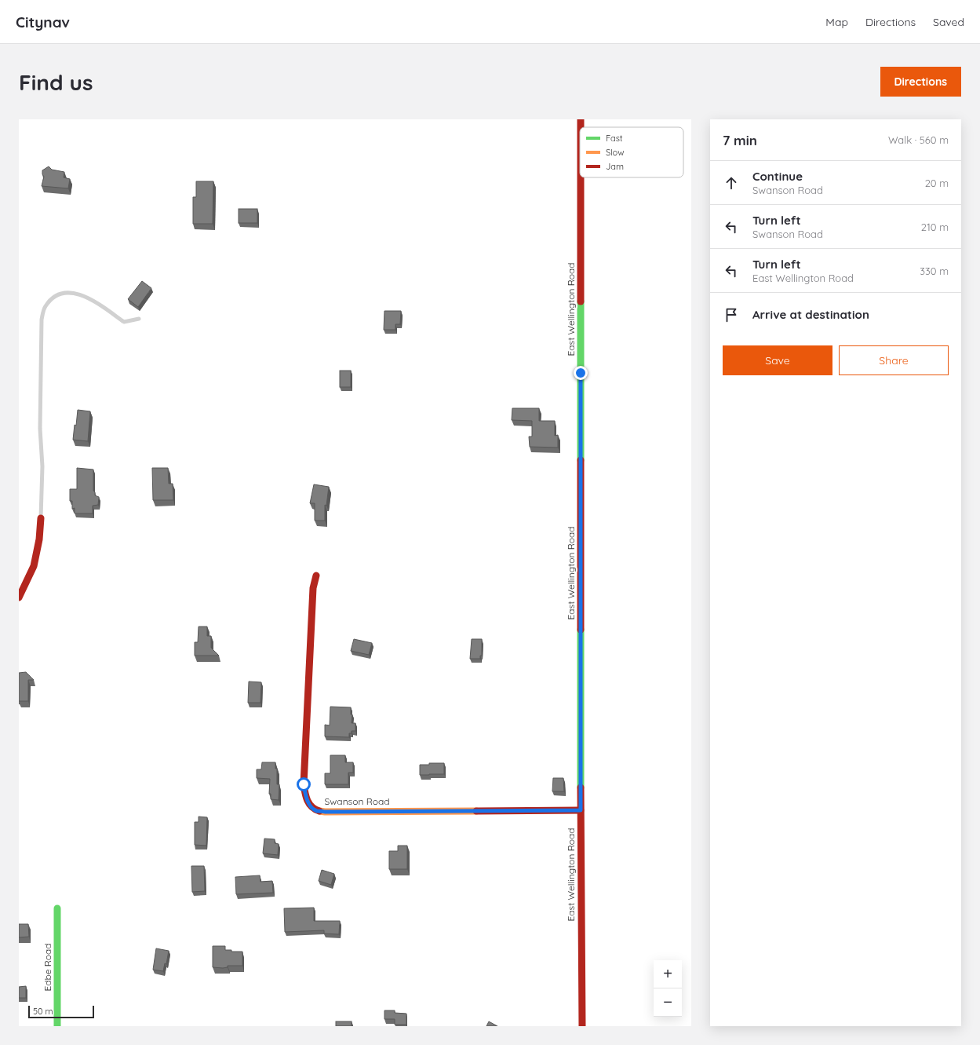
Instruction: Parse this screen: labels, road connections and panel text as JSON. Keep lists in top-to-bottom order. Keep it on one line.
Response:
{"streets":{"street":["East Wellington Road","Swanson Road","Edbe Road"]},"crossings":[["East Wellington Road","Swanson Road"]],"legend":["Fast","Slow","Jam"],"scale_bar":"50 m","page":{"header":"Citynav","nav":["Map","Directions","Saved"],"buttons":["Directions",["Save","Share"]],"title":"Find us","heading":["7 min","Walk · 560 m"],"list":[["Continue","Swanson Road","20 m"],["Turn left","Swanson Road","210 m"],["Turn left","East Wellington Road","330 m"],"Arrive at destination"],"map_buttons":["+","−"],"scale":"50 m"}}
